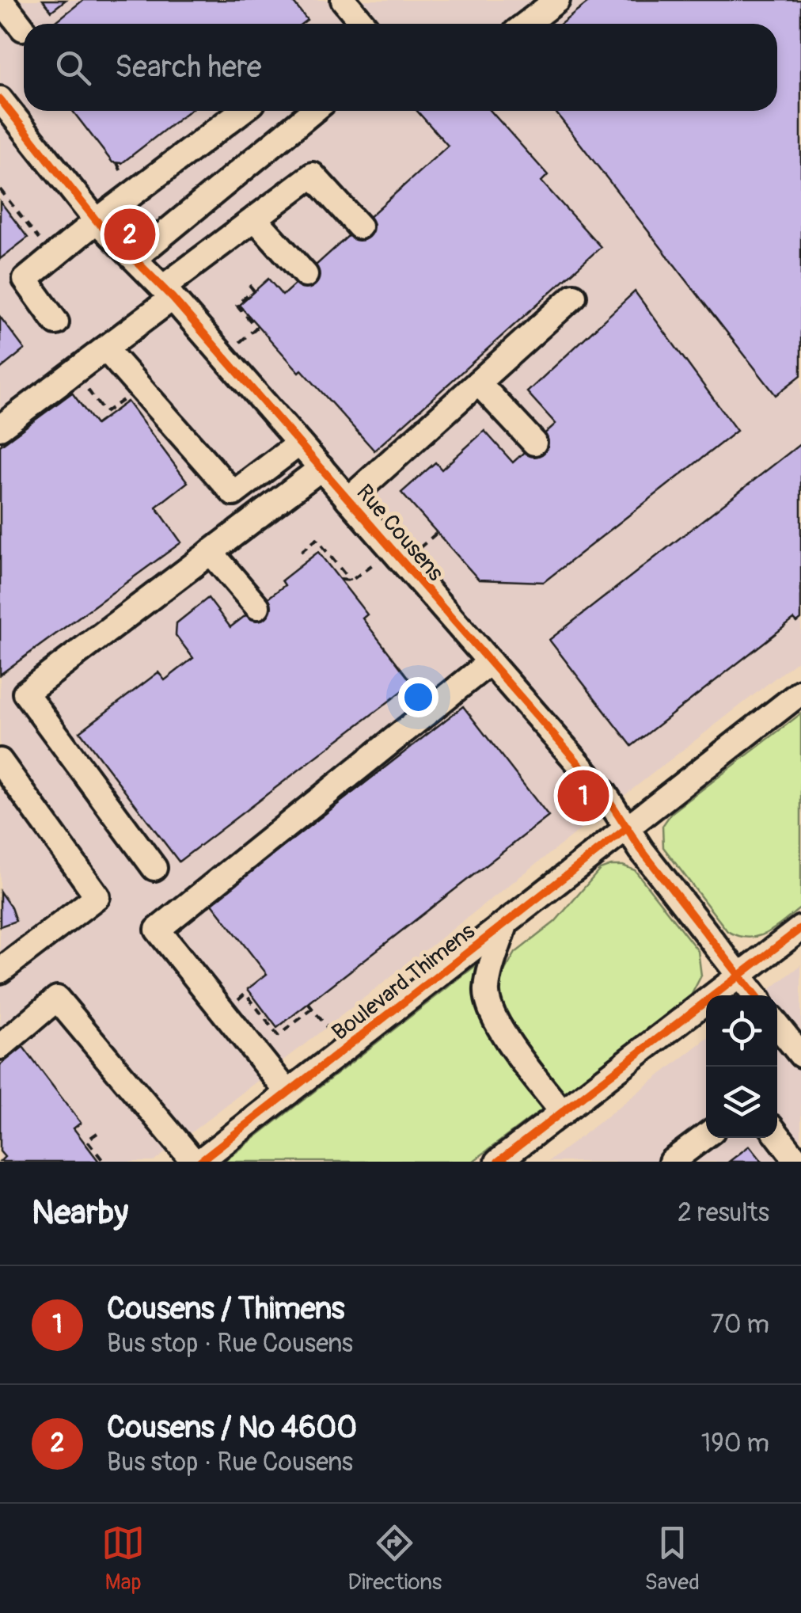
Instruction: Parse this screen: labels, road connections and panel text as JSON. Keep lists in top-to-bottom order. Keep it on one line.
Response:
{"streets":{"street":["Rue Cousens","Boulevard Thimens"]},"crossings":[["Rue Cousens","Boulevard Thimens"]],"page":{"search":"Search here","pins":["2","1"],"heading":["Nearby","2 results"],"list":[{"mark":"1","name":"Cousens / Thimens","note":"Bus stop · Rue Cousens","value":"70 m"},{"mark":"2","name":"Cousens / No 4600","note":"Bus stop · Rue Cousens","value":"190 m"}],"nav":["Map","Directions","Saved"]}}
